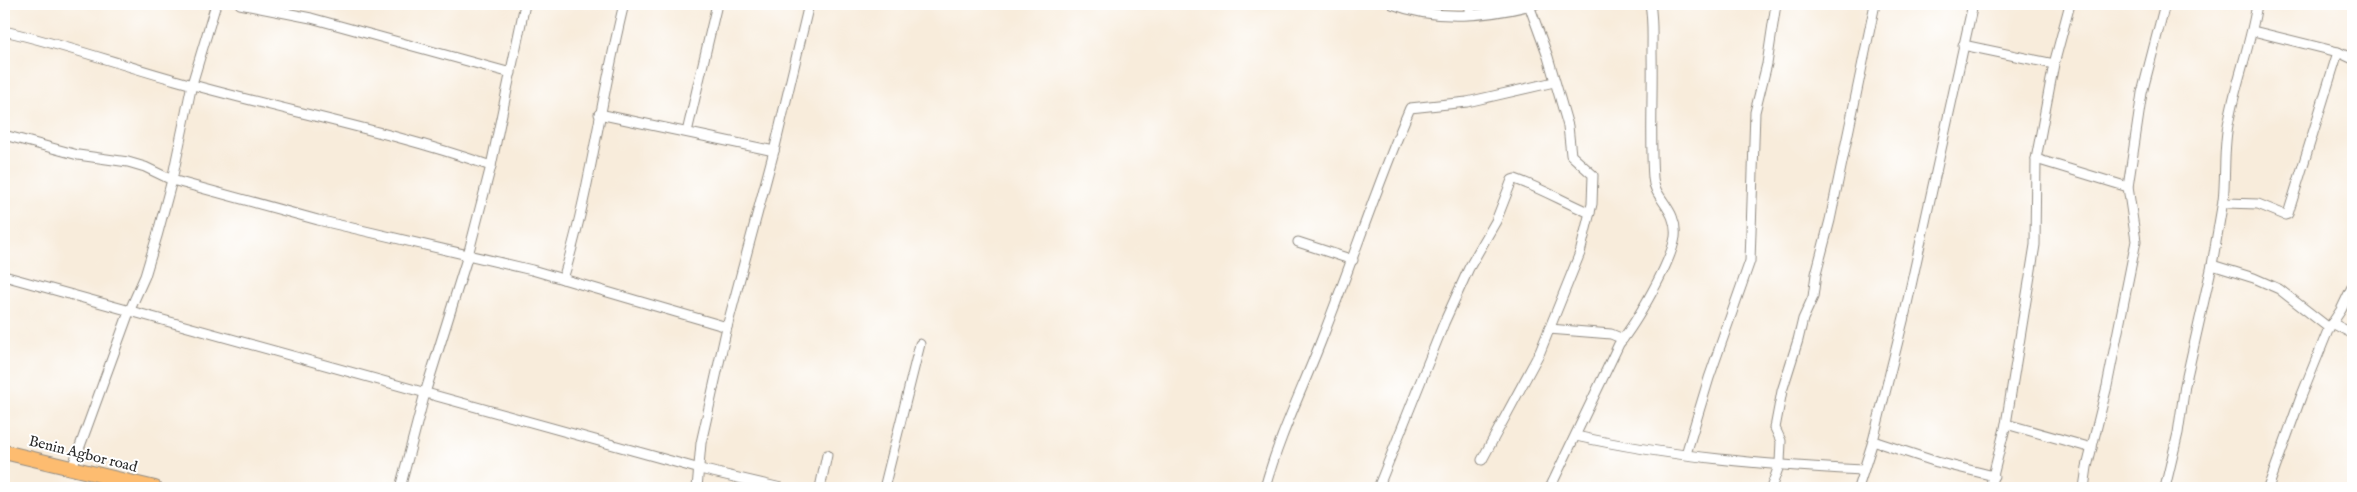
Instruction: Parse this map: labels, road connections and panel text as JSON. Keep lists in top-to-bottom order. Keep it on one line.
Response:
{"streets":{"highway":["Benin Agbor road"]}}
